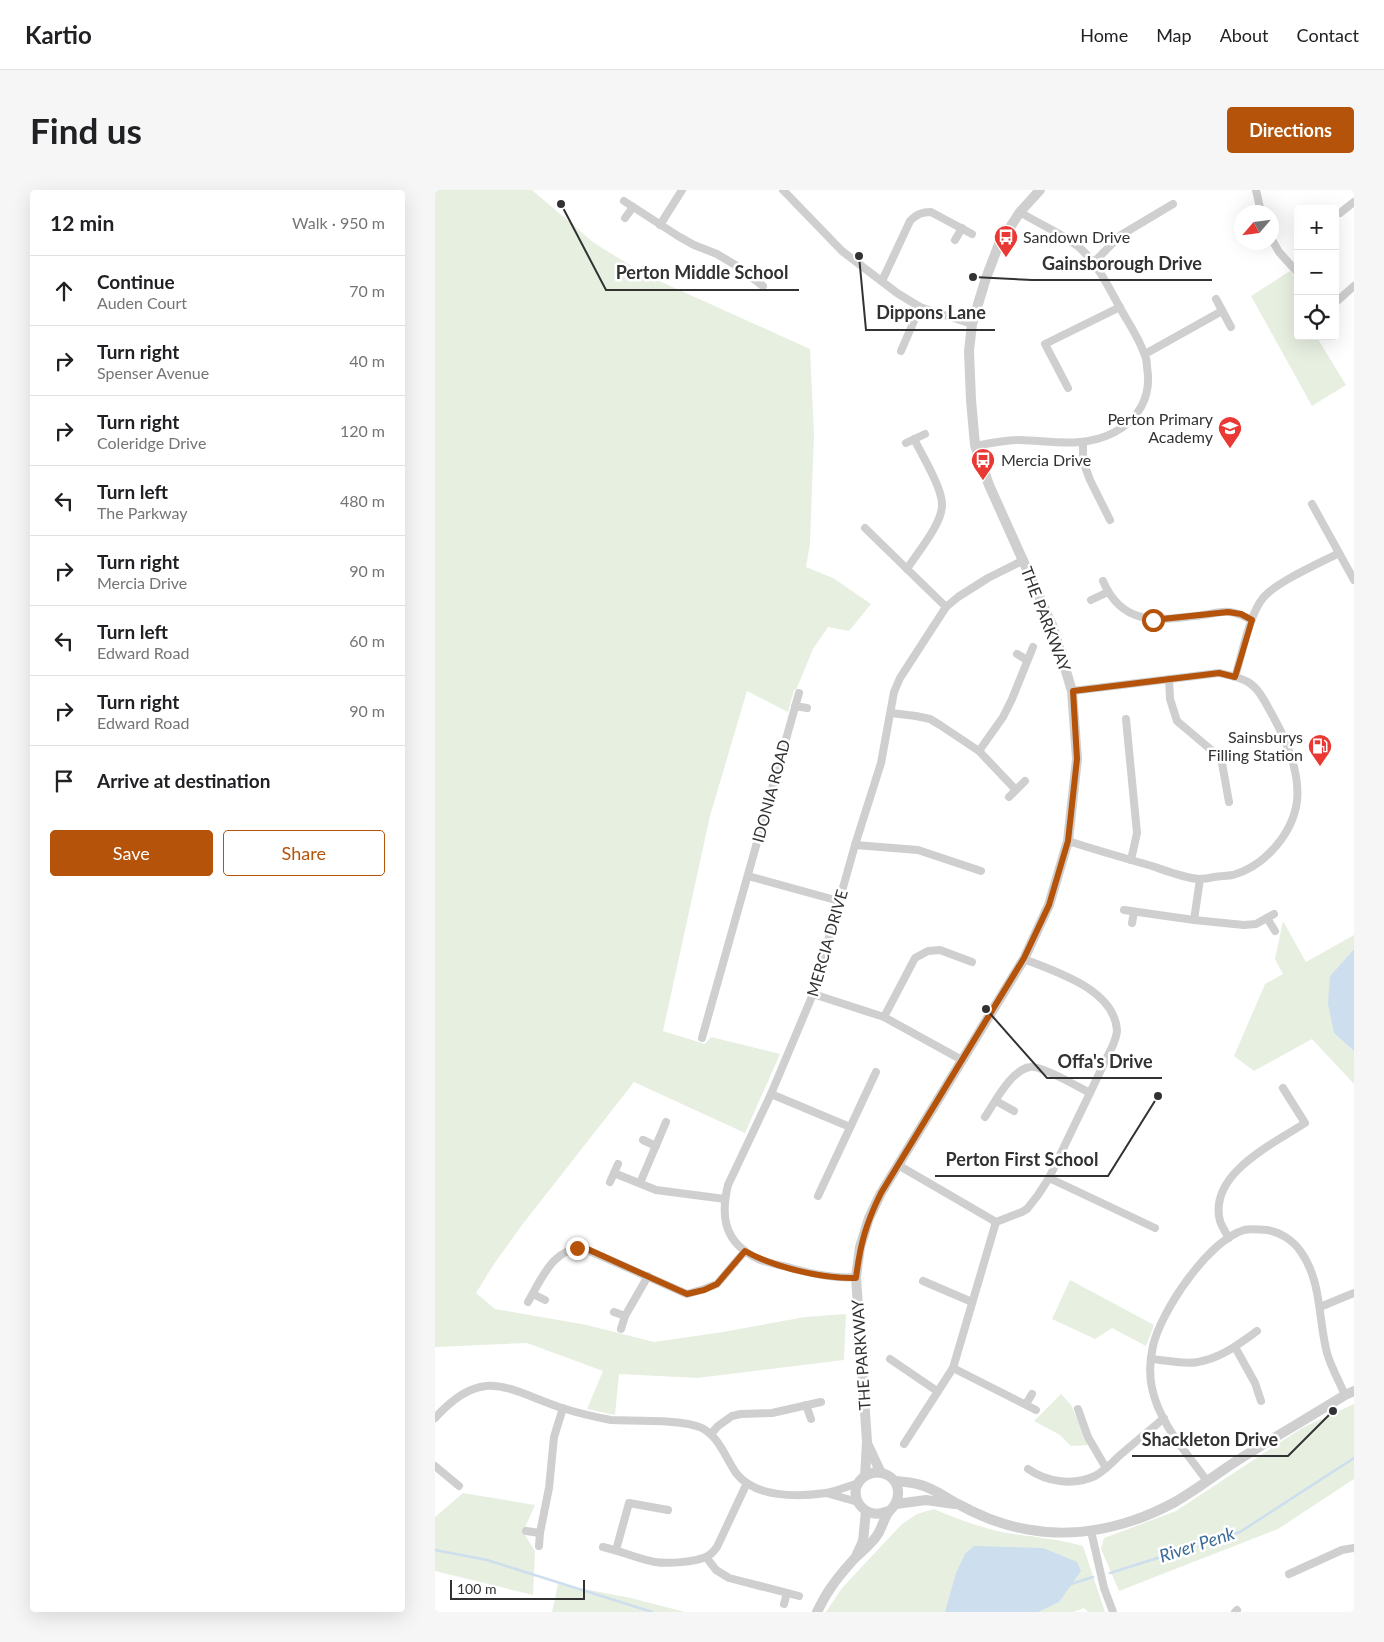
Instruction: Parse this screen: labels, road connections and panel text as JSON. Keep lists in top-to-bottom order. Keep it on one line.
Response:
{"streets":{"street":["THE PARKWAY","IDONIA ROAD","MERCIA DRIVE"]},"crossings":[["THE PARKWAY","MERCIA DRIVE"]],"water":["River Penk"],"places":{"other":["Perton Middle School","Dippons Lane","Gainsborough Drive","Offa's Drive","Perton First School","Shackleton Drive"],"bus stop":["Sandown Drive","Mercia Drive"],"school or university":["Perton Primary Academy"],"fuel station":["Sainsburys Filling Station"]},"scale_bar":"100 m","north":"bottom left","page":{"header":"Kartio","nav":["Home","Map","About","Contact"],"buttons":["Directions",["Save","Share"]],"title":"Find us","heading":["12 min","Walk · 950 m"],"map_buttons":["+","−"],"list":[["Continue","Auden Court","70 m"],["Turn right","Spenser Avenue","40 m"],["Turn right","Coleridge Drive","120 m"],["Turn left","The Parkway","480 m"],["Turn right","Mercia Drive","90 m"],["Turn left","Edward Road","60 m"],["Turn right","Edward Road","90 m"],"Arrive at destination"],"scale":"100 m"}}
